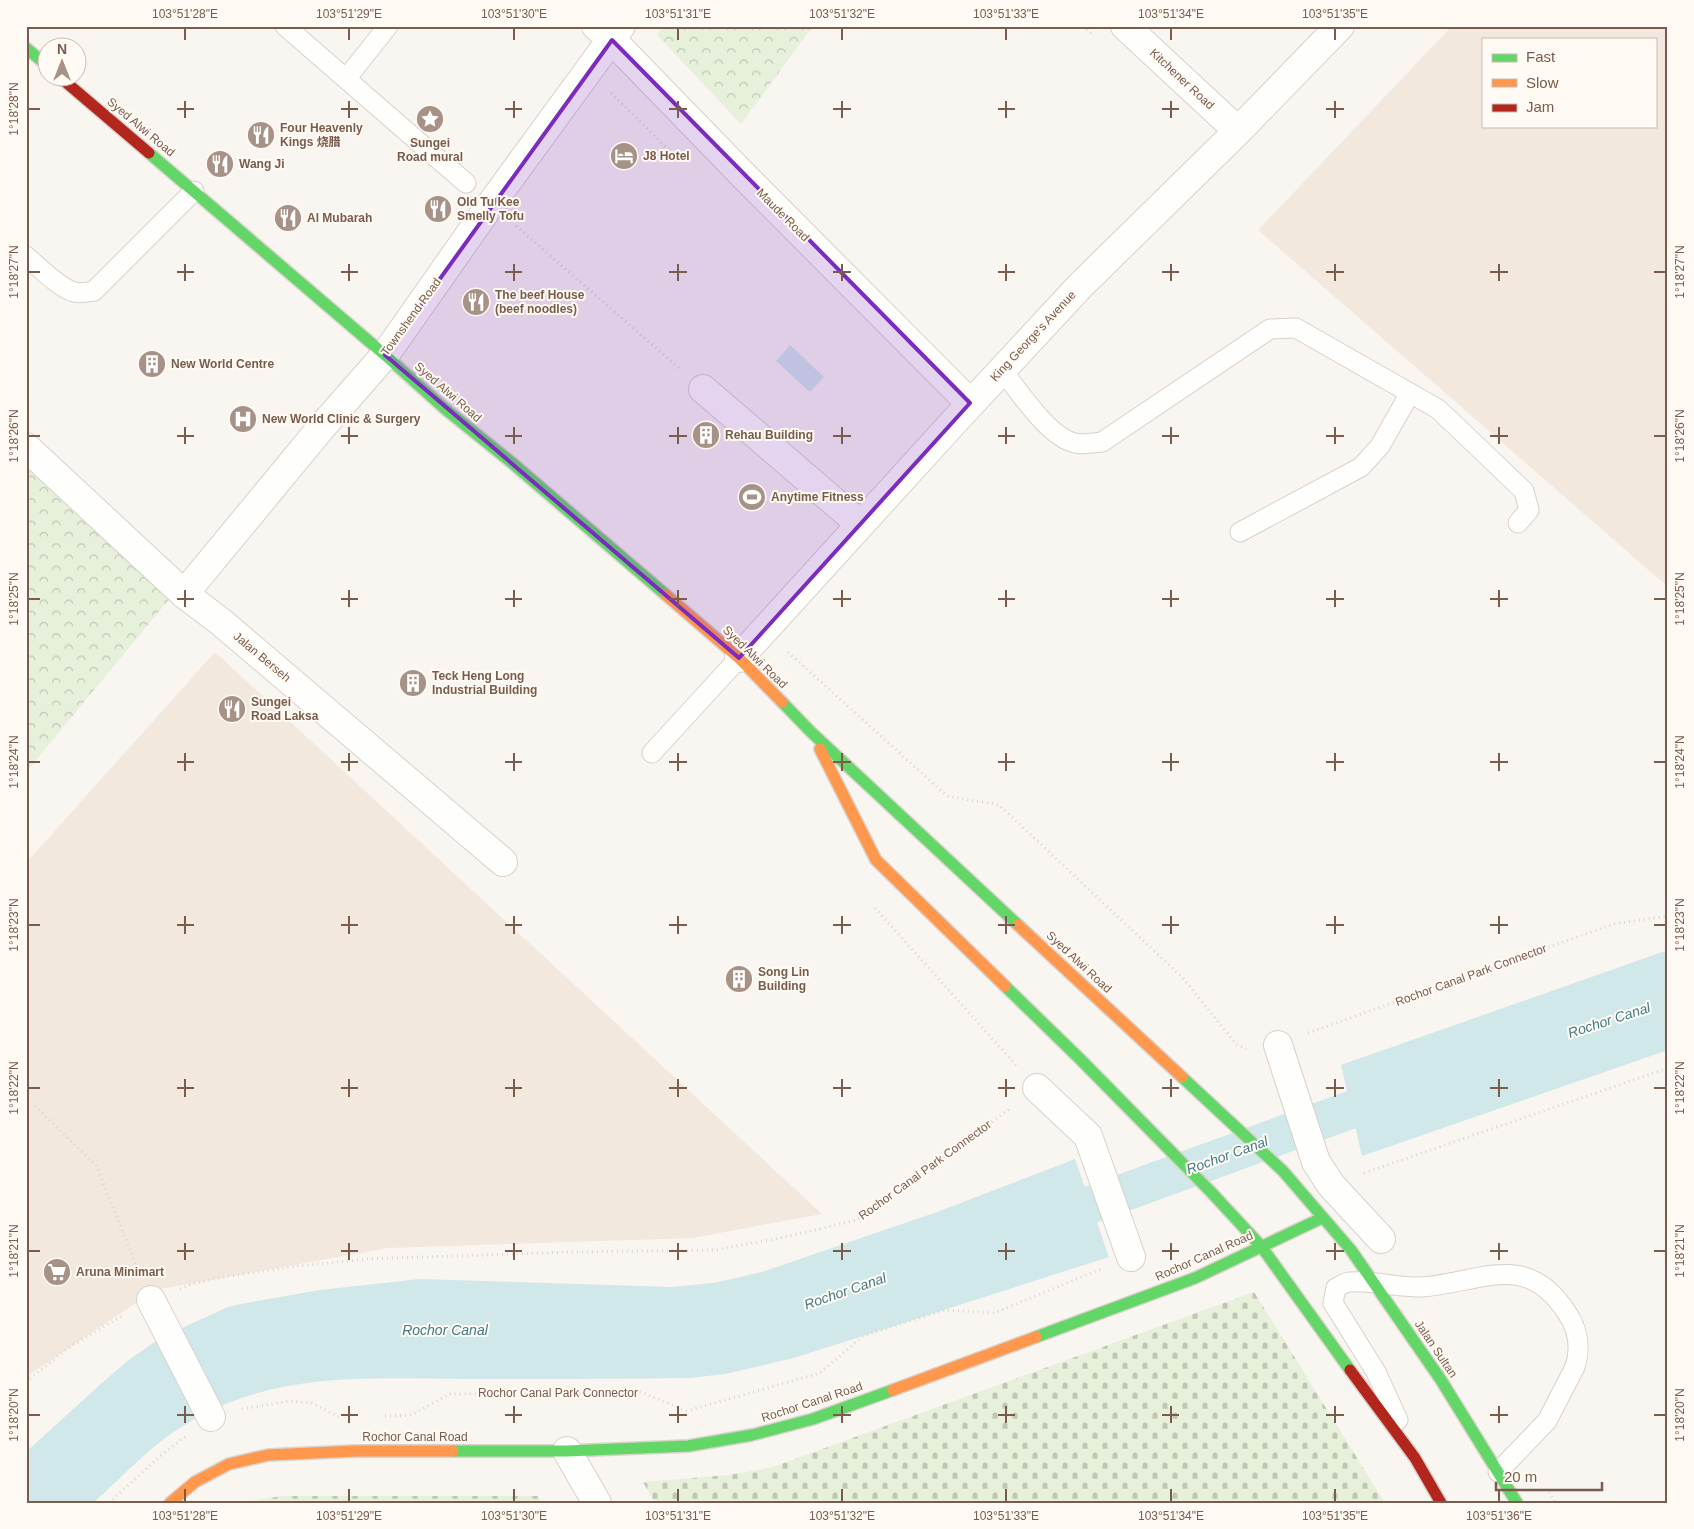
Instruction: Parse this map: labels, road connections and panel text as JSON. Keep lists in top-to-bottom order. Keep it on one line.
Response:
{"streets":{"street":["Kitchener Road","Syed Alwi Road","Maude Road","Townshend Road","King George's Avenue","Jalan Berseh","Rochor Canal Road","Jalan Sultan"],"path":["Rochor Canal Park Connector"]},"crossings":[["Kitchener Road","King George's Avenue"],["Syed Alwi Road","Townshend Road"],["Syed Alwi Road","King George's Avenue"],["Syed Alwi Road","Rochor Canal Road"],["Syed Alwi Road","Jalan Sultan"],["Maude Road","Townshend Road"],["Maude Road","King George's Avenue"],["Townshend Road","Jalan Berseh"],["King George's Avenue","Rochor Canal Park Connector"],["Rochor Canal Road","Jalan Sultan"]],"water":["Rochor Canal"],"places":{"place":["Sungei Road mural"],"restaurant":["Four Heavenly Kings 烧腊","Wang Ji","Old Tu Kee Smelly Tofu","Al Mubarah","The beef House (beef noodles)","Sungei Road Laksa"],"hotel":["J8 Hotel"],"building":["New World Centre","Rehau Building","Teck Heng Long Industrial Building","Song Lin Building"],"hospital":["New World Clinic & Surgery"],"sports":["Anytime Fitness"],"supermarket":["Aruna Minimart"]},"legend":["Fast","Slow","Jam"],"scale_bar":"20 m","north":"top","coordinates":["103°51'28\"E","103°51'29\"E","103°51'30\"E","103°51'31\"E","103°51'32\"E","103°51'33\"E","103°51'34\"E","103°51'35\"E","1°18'28\"N","1°18'27\"N","1°18'26\"N","1°18'25\"N","1°18'24\"N","1°18'23\"N","1°18'22\"N","1°18'21\"N","1°18'20\"N","103°51'36\"E"]}
